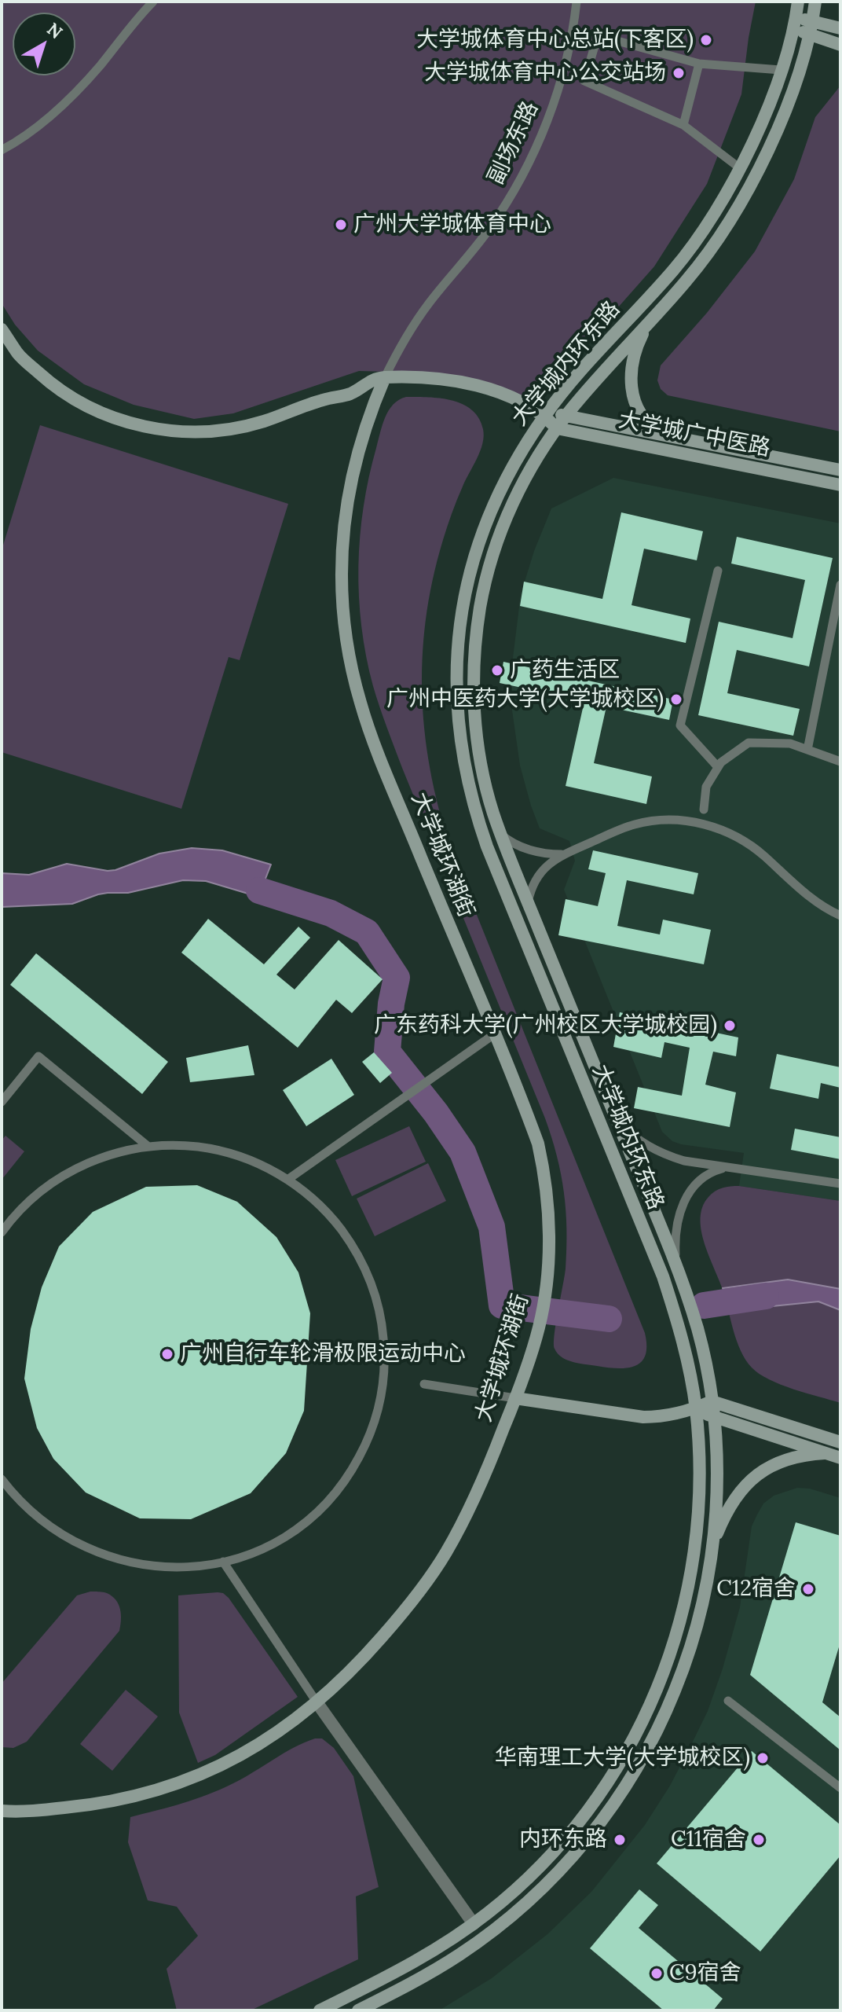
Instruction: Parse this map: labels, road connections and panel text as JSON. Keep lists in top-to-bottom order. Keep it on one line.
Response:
{"streets":{"main road":["大学城内环东路","大学城广中医路","大学城环湖街"],"lane":["副场东路"]},"crossings":[["副场东路","大学城广中医路"],["副场东路","大学城环湖街"],["大学城内环东路","大学城广中医路"],["大学城广中医路","大学城环湖街"]],"places":["大学城体育中心总站(下客区)","大学城体育中心公交站场","广州大学城体育中心","广药生活区","广州中医药大学(大学城校区)","广东药科大学(广州校区大学城校园)","广州自行车轮滑极限运动中心","C12宿舍","华南理工大学(大学城校区)","内环东路","C11宿舍","C9宿舍"],"north":"top right"}
